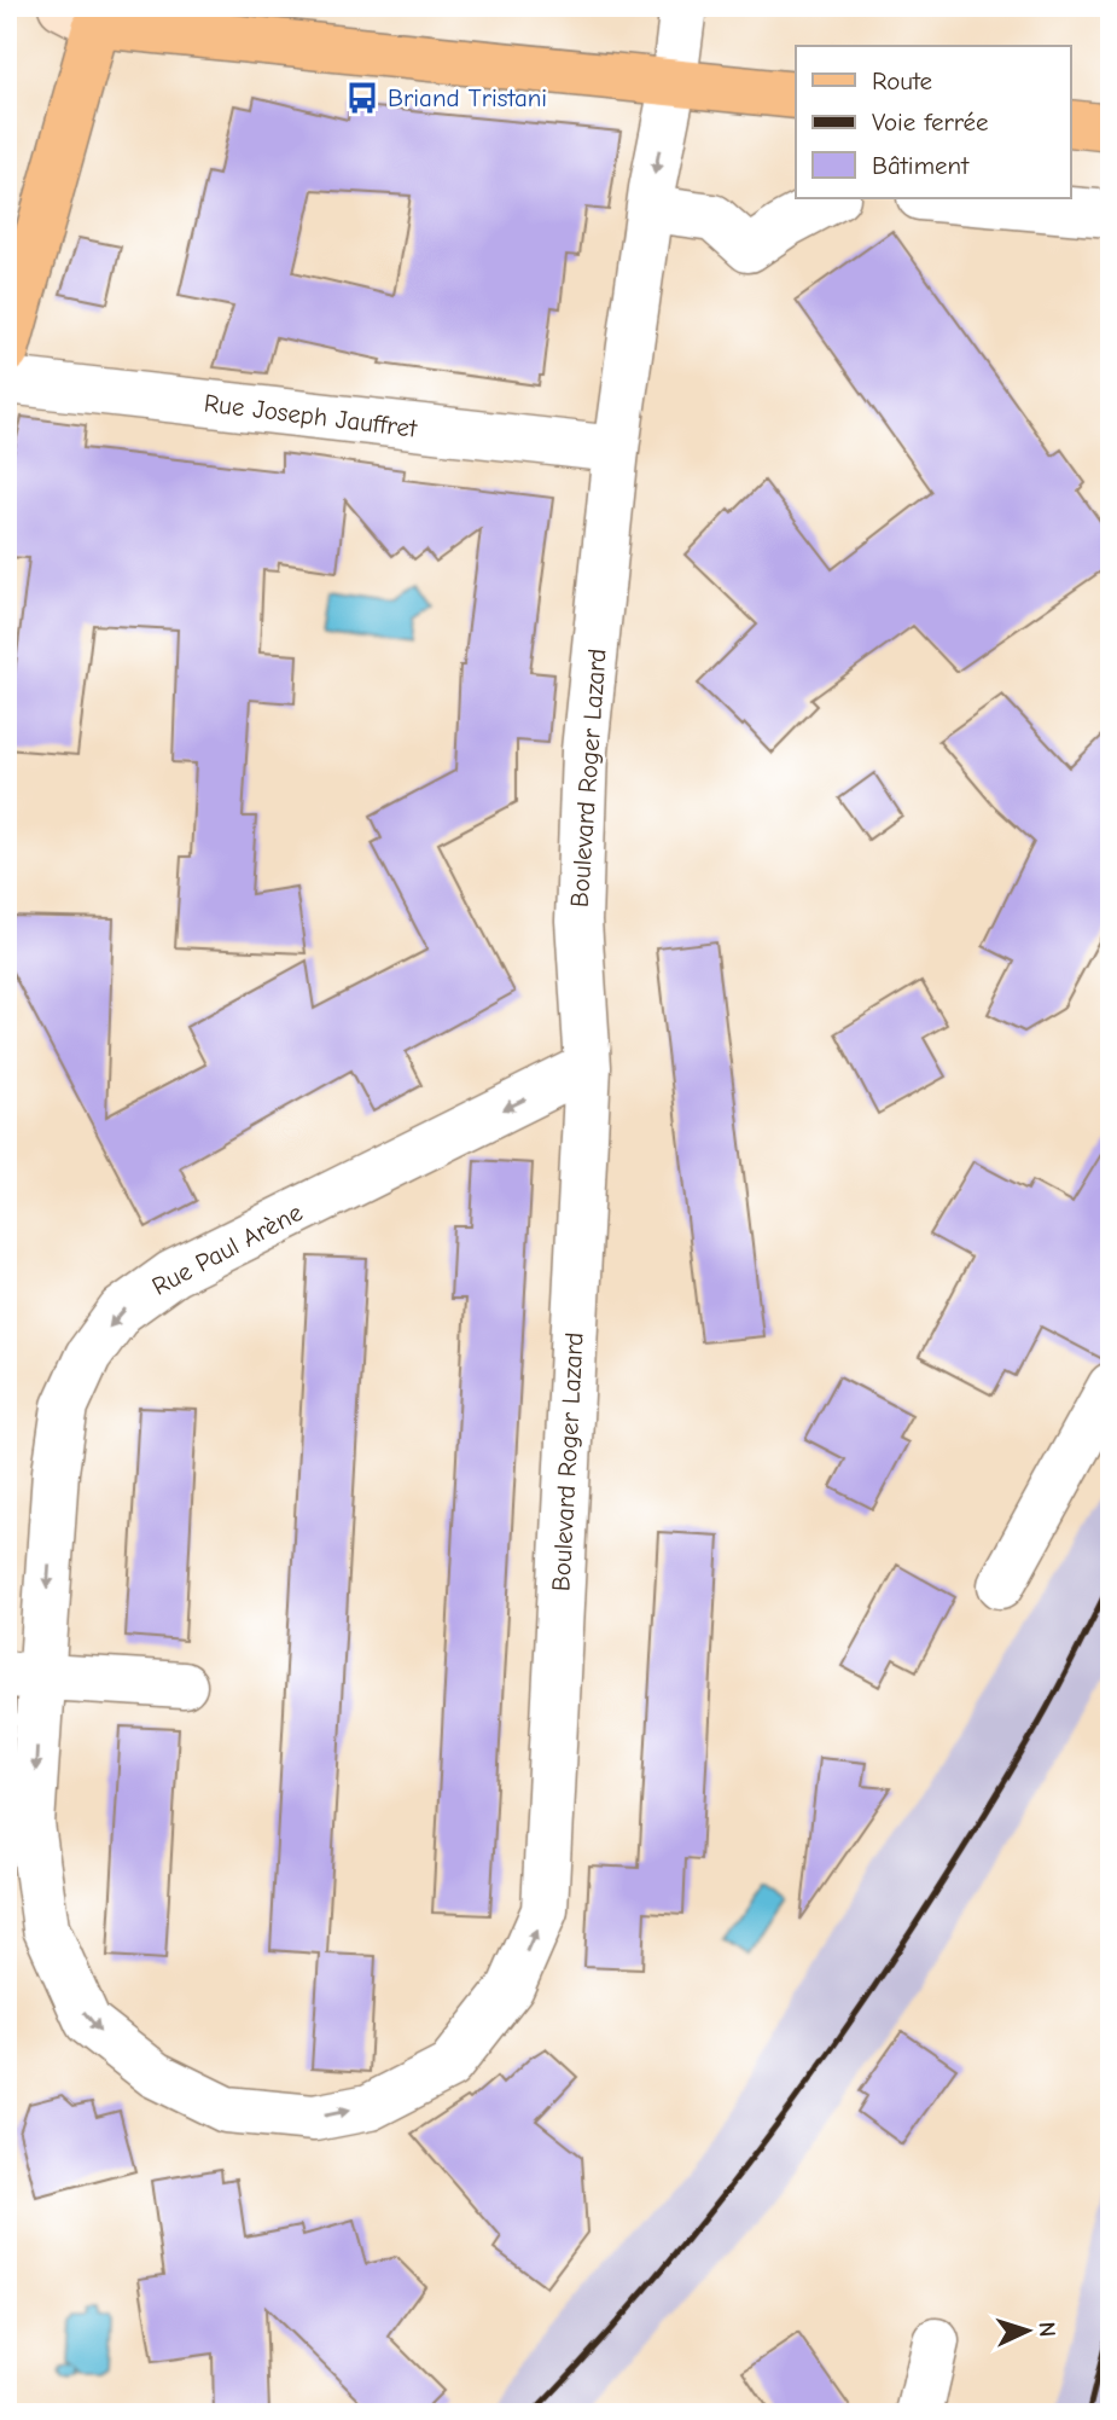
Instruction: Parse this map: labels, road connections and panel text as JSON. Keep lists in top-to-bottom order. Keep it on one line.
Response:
{"streets":{"street":["Rue Joseph Jauffret","Boulevard Roger Lazard","Rue Paul Arène"]},"crossings":[["Rue Joseph Jauffret","Boulevard Roger Lazard"],["Boulevard Roger Lazard","Rue Paul Arène"]],"one_way":["Rue Paul Arène"],"places":{"bus stop":["Briand Tristani"]},"legend":["Route","Voie ferrée","Bâtiment"],"north":"right"}
